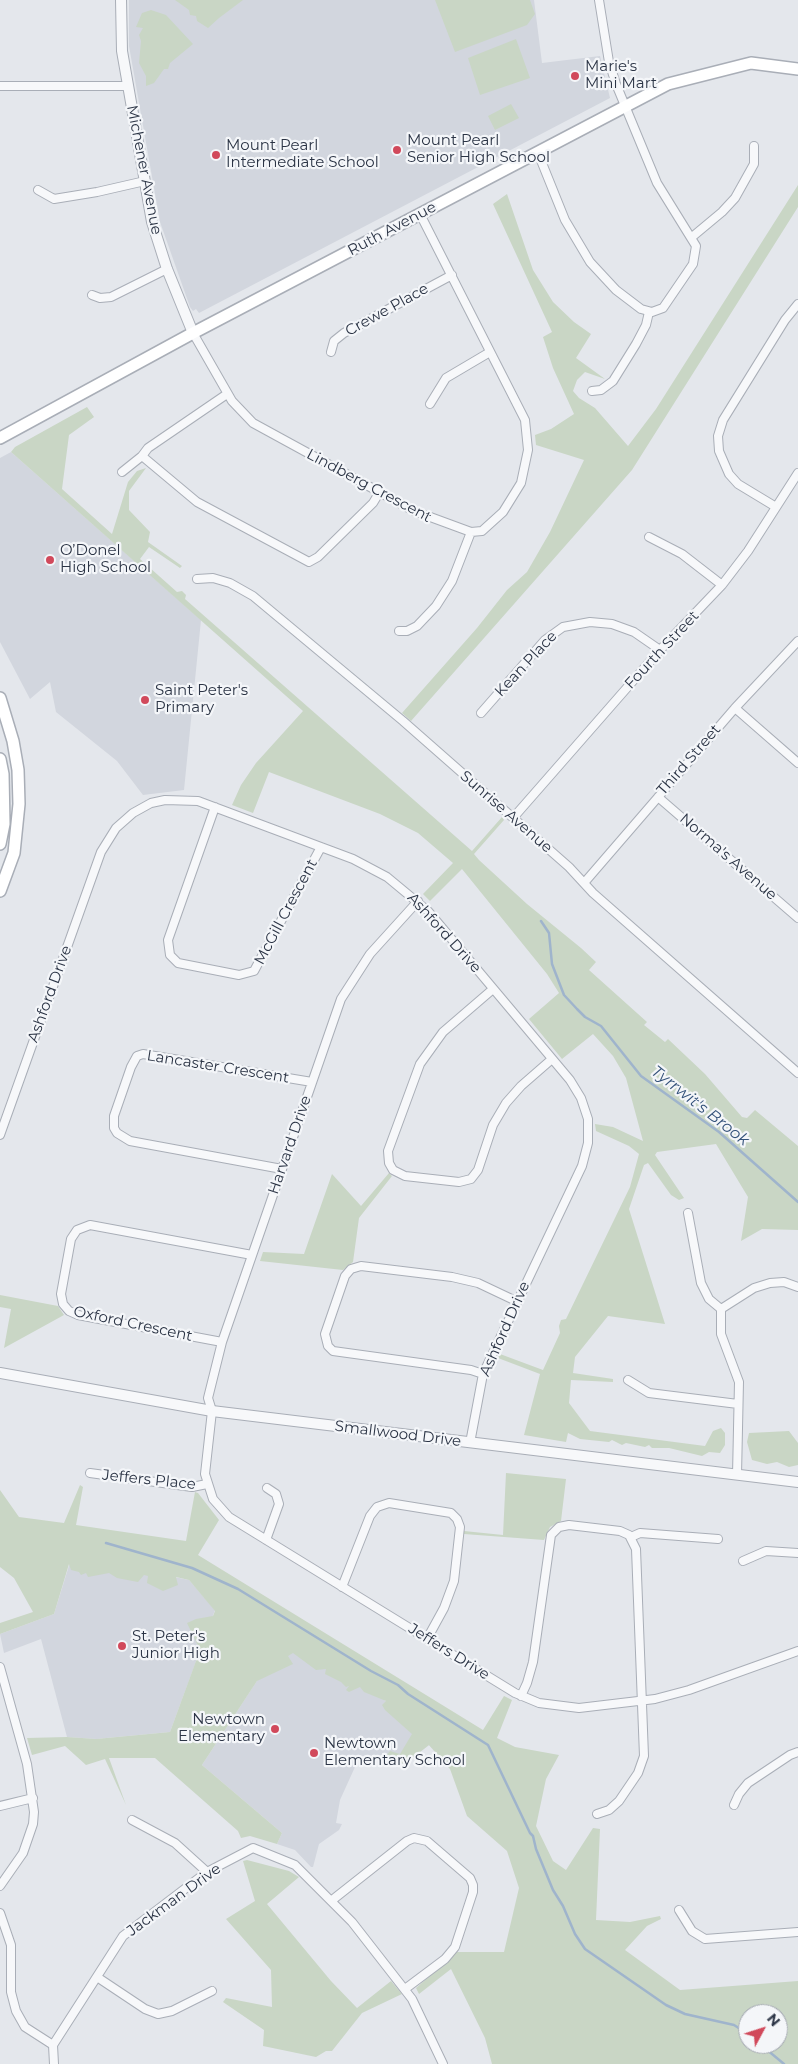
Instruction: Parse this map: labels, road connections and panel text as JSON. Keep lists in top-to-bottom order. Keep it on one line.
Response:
{"streets":{"main road":["Ruth Avenue"],"street":["Michener Avenue","Crewe Place","Lindberg Crescent","Fourth Street","Kean Place","Third Street","Sunrise Avenue","Norma's Avenue","McGill Crescent","Ashford Drive","Lancaster Crescent","Harvard Drive","Oxford Crescent","Smallwood Drive","Jeffers Place","Jeffers Drive","Jackman Drive"]},"crossings":[["Michener Avenue","Ruth Avenue"],["Michener Avenue","Lindberg Crescent"],["Ruth Avenue","Lindberg Crescent"],["Fourth Street","Kean Place"],["Fourth Street","Sunrise Avenue"],["Third Street","Sunrise Avenue"],["Third Street","Norma's Avenue"],["McGill Crescent","Ashford Drive"],["Ashford Drive","Harvard Drive"],["Ashford Drive","Smallwood Drive"],["Lancaster Crescent","Harvard Drive"],["Harvard Drive","Oxford Crescent"],["Harvard Drive","Smallwood Drive"],["Harvard Drive","Jeffers Drive"],["Smallwood Drive","Jeffers Drive"],["Jeffers Place","Jeffers Drive"]],"water":["Tyrrwit's Brook"],"places":["Marie's Mini Mart","Mount Pearl Senior High School","Mount Pearl Intermediate School","O’Donel High School","Saint Peter's Primary","St. Peter's Junior High","Newtown Elementary","Newtown Elementary School"],"north":"top right"}
